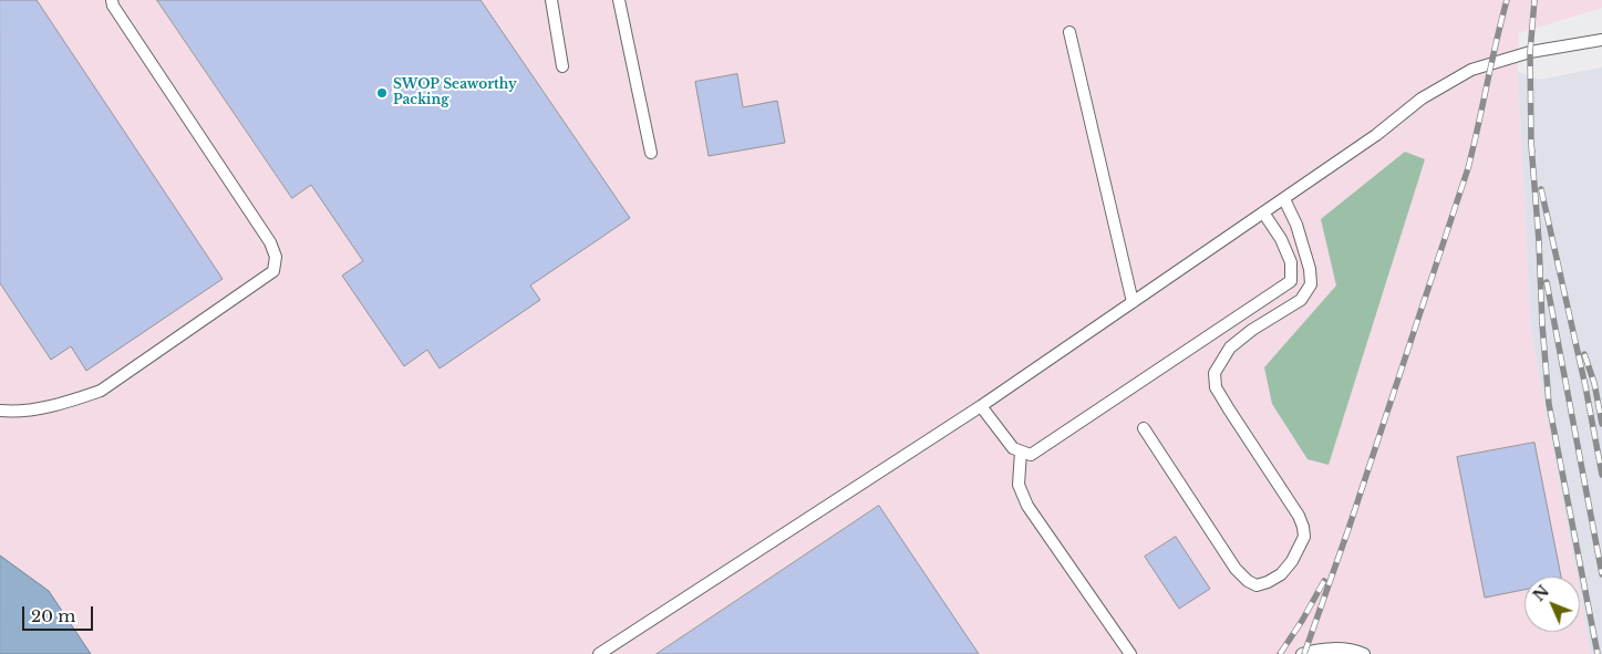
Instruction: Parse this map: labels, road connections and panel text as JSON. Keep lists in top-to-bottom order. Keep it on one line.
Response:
{"places":["SWOP Seaworthy Packing"],"scale_bar":"20 m","north":"top left"}
